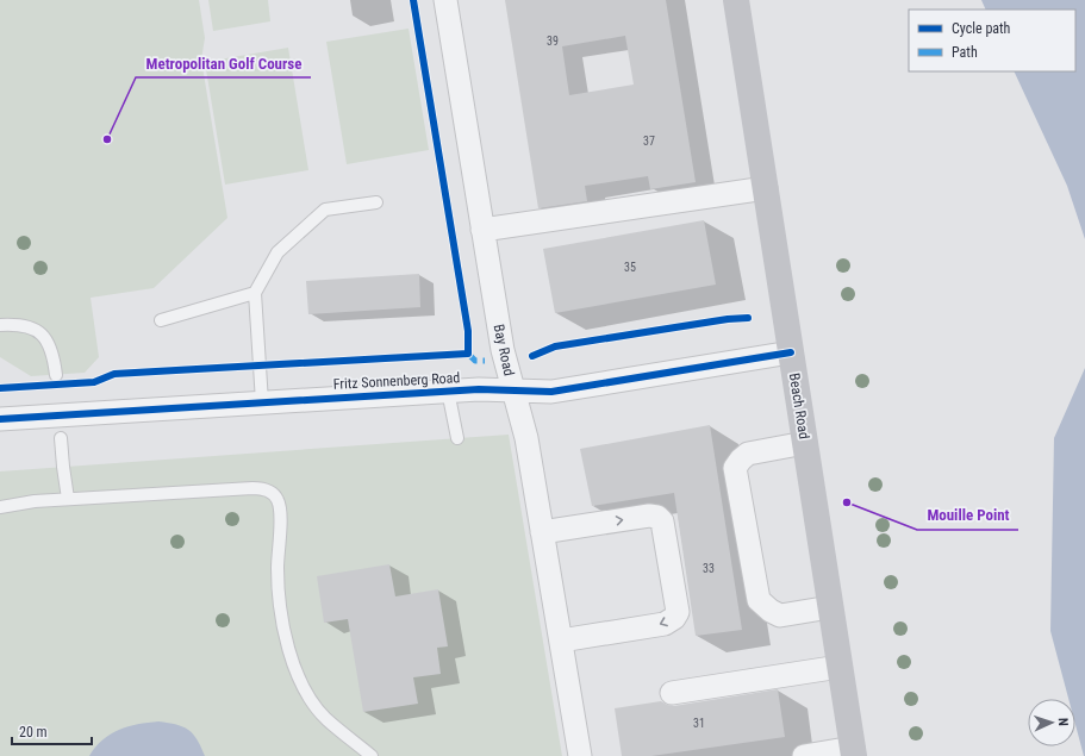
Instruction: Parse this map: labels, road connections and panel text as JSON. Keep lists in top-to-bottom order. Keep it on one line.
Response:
{"streets":{"street":["Bay Road","Fritz Sonnenberg Road","Beach Road"]},"crossings":[["Bay Road","Fritz Sonnenberg Road"],["Fritz Sonnenberg Road","Beach Road"]],"places":["Metropolitan Golf Course","Mouille Point"],"house_numbers":["39","37","35","33","31"],"legend":["Cycle path","Path"],"scale_bar":"20 m","north":"right"}
